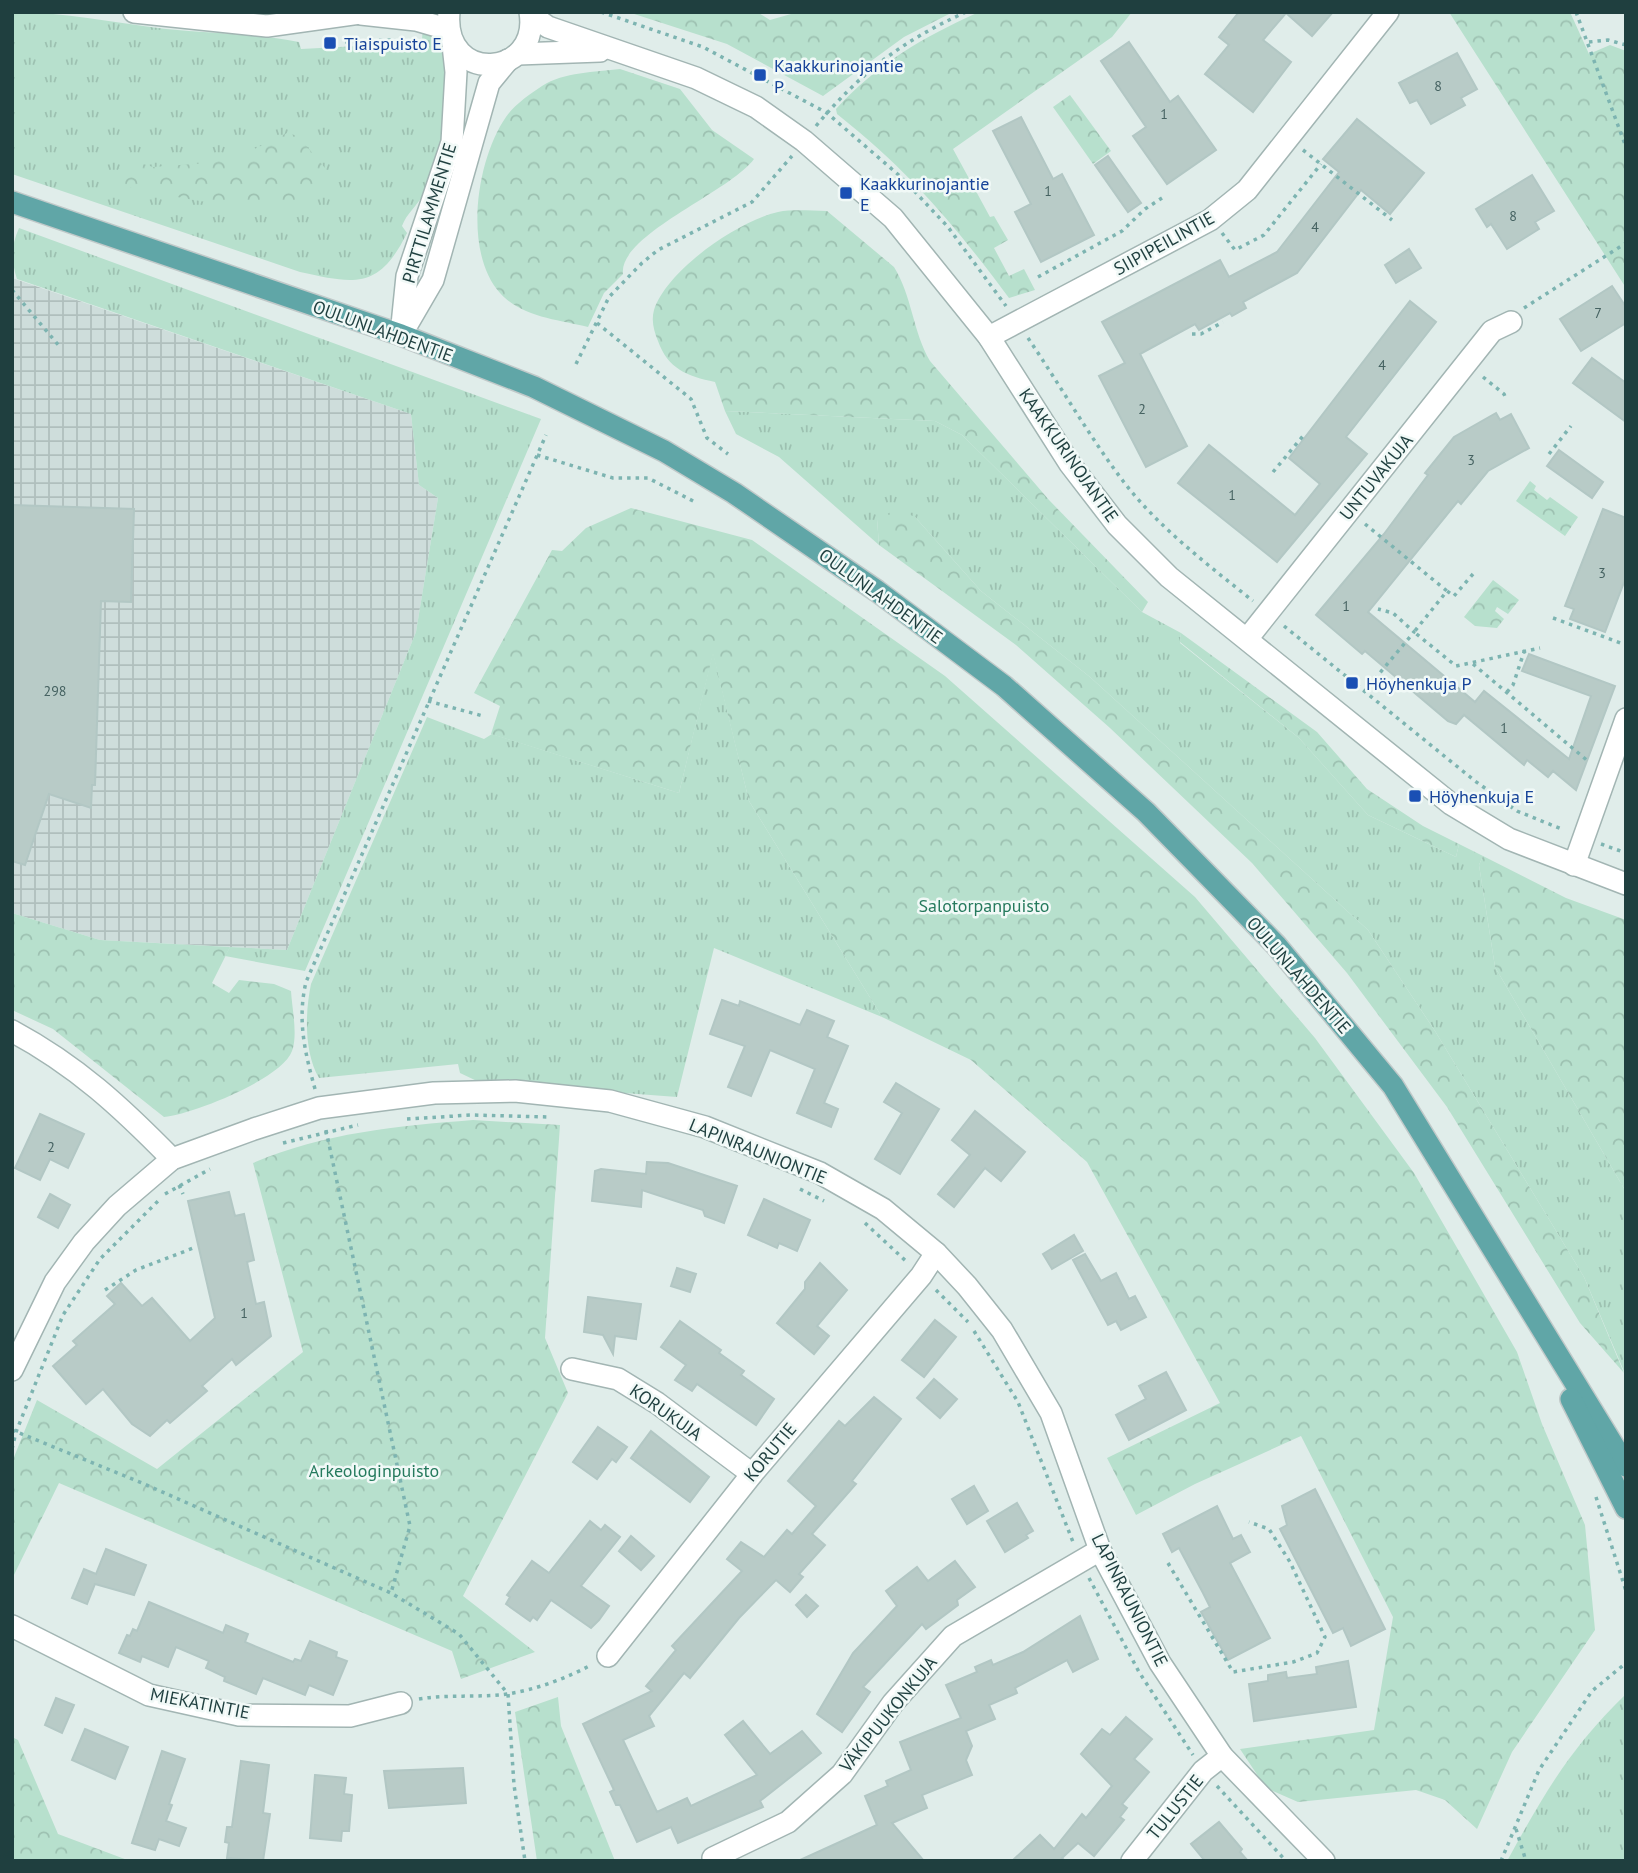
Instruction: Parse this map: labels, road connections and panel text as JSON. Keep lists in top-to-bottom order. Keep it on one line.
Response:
{"streets":{"main road":["OULUNLAHDENTIE"],"street":["PIRTTILAMMENTIE","SIIPIPEILINTIE","KAAKKURINOJANTIE","UNTUVAKUJA","LAPINRAUNIONTIE","KORUKUJA","KORUTIE","MIEKATINTIE","VÄKIPUUKONKUJA","TULUSTIE"]},"crossings":[["PIRTTILAMMENTIE","OULUNLAHDENTIE"],["PIRTTILAMMENTIE","KAAKKURINOJANTIE"],["SIIPIPEILINTIE","KAAKKURINOJANTIE"],["KAAKKURINOJANTIE","UNTUVAKUJA"],["LAPINRAUNIONTIE","KORUTIE"],["LAPINRAUNIONTIE","VÄKIPUUKONKUJA"],["LAPINRAUNIONTIE","TULUSTIE"],["KORUKUJA","KORUTIE"]],"parks":["Salotorpanpuisto","Arkeologinpuisto"],"places":{"transit":["Tiaispuisto E","Kaakkurinojantie P","Kaakkurinojantie E","Höyhenkuja P","Höyhenkuja E"]},"house_numbers":["8","1","1","8","4","7","4","2","3","1","3","1","298","1","2","1"]}
